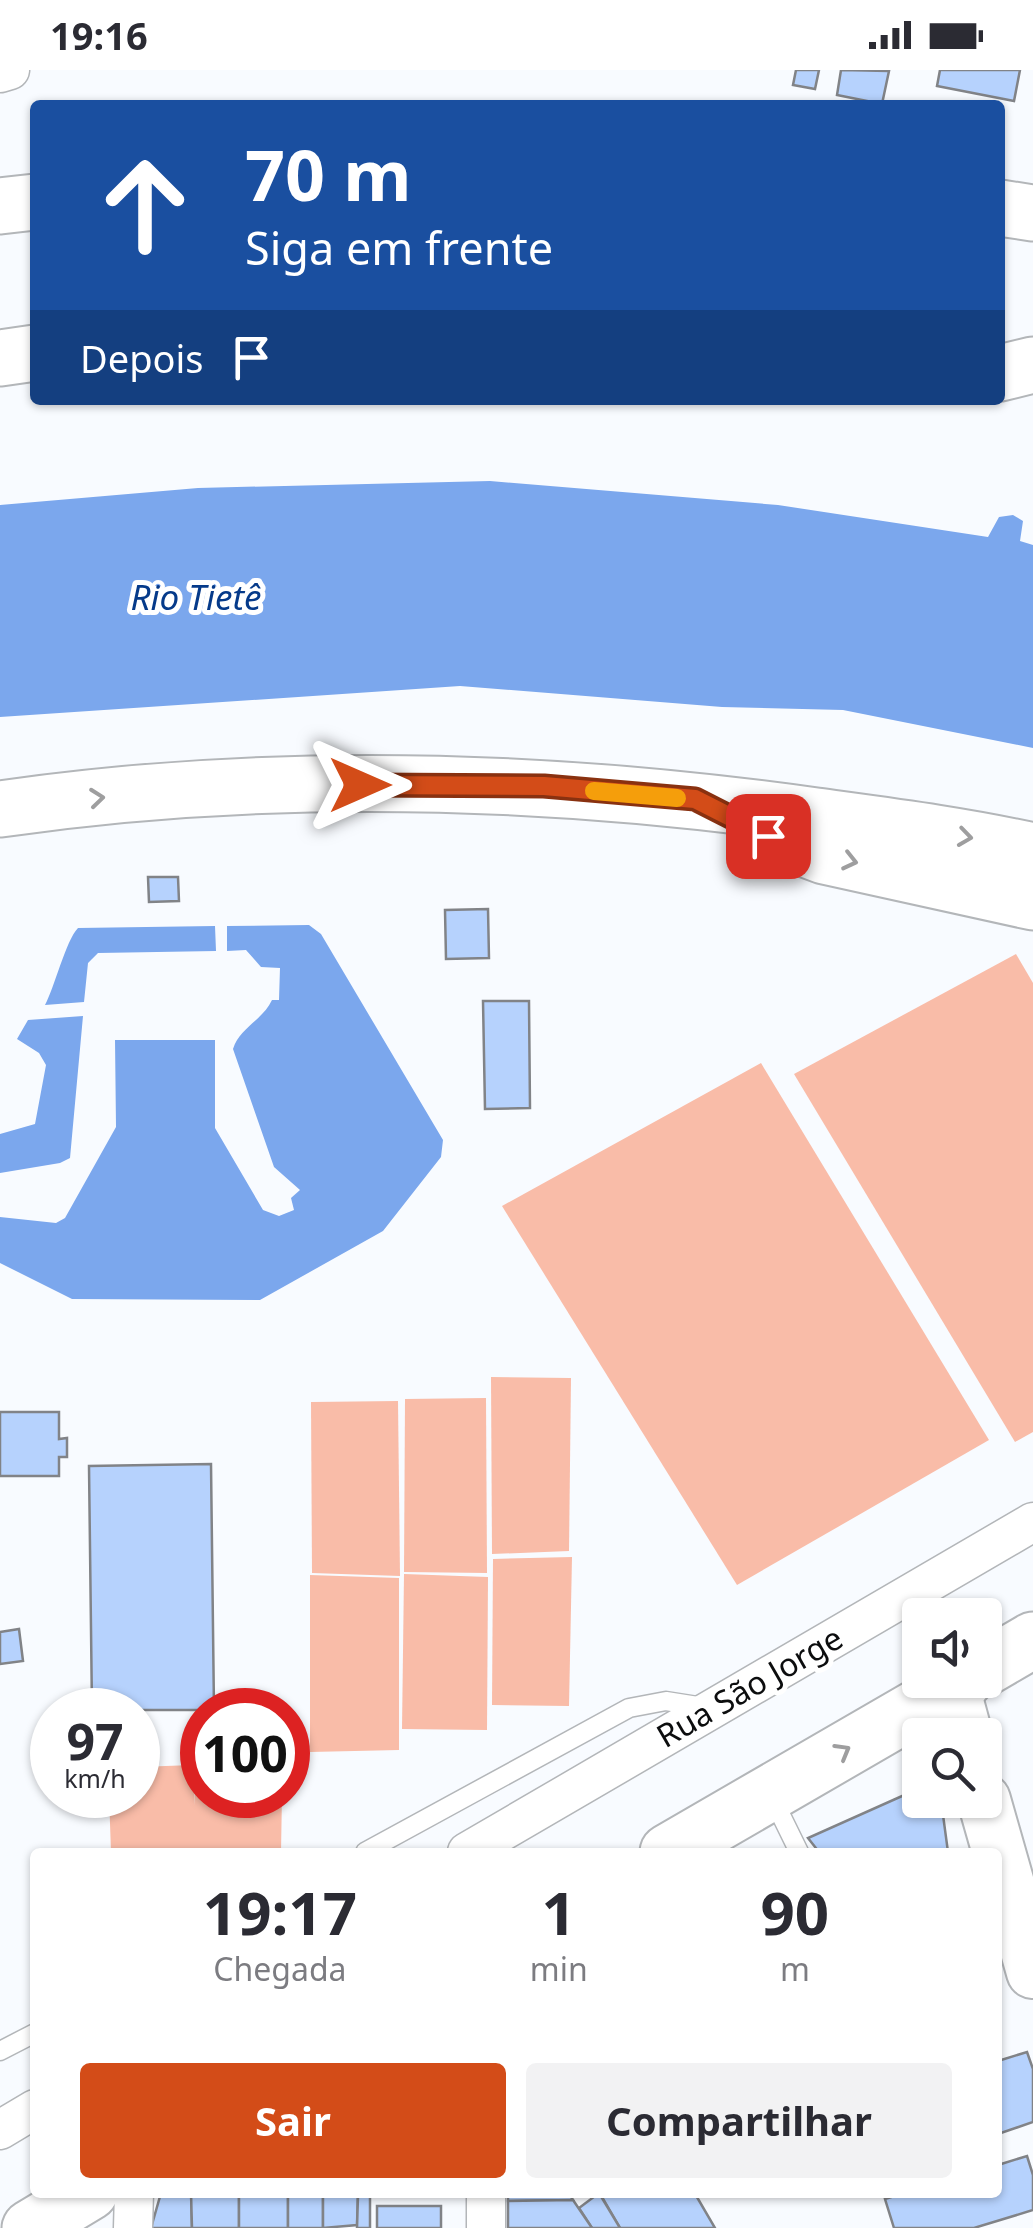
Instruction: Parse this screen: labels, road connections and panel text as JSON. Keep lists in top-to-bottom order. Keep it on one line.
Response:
{"streets":{"street":["Rua São Jorge"]},"water":["Rio Tietê"],"page":{"status":"19:16","turn":["70 m","Siga em frente"],"then":"Depois","speed":"97 km/h","limit":"100","eta":["19:17","Chegada","1","min","90","m"],"buttons":["Sair","Compartilhar"]}}
